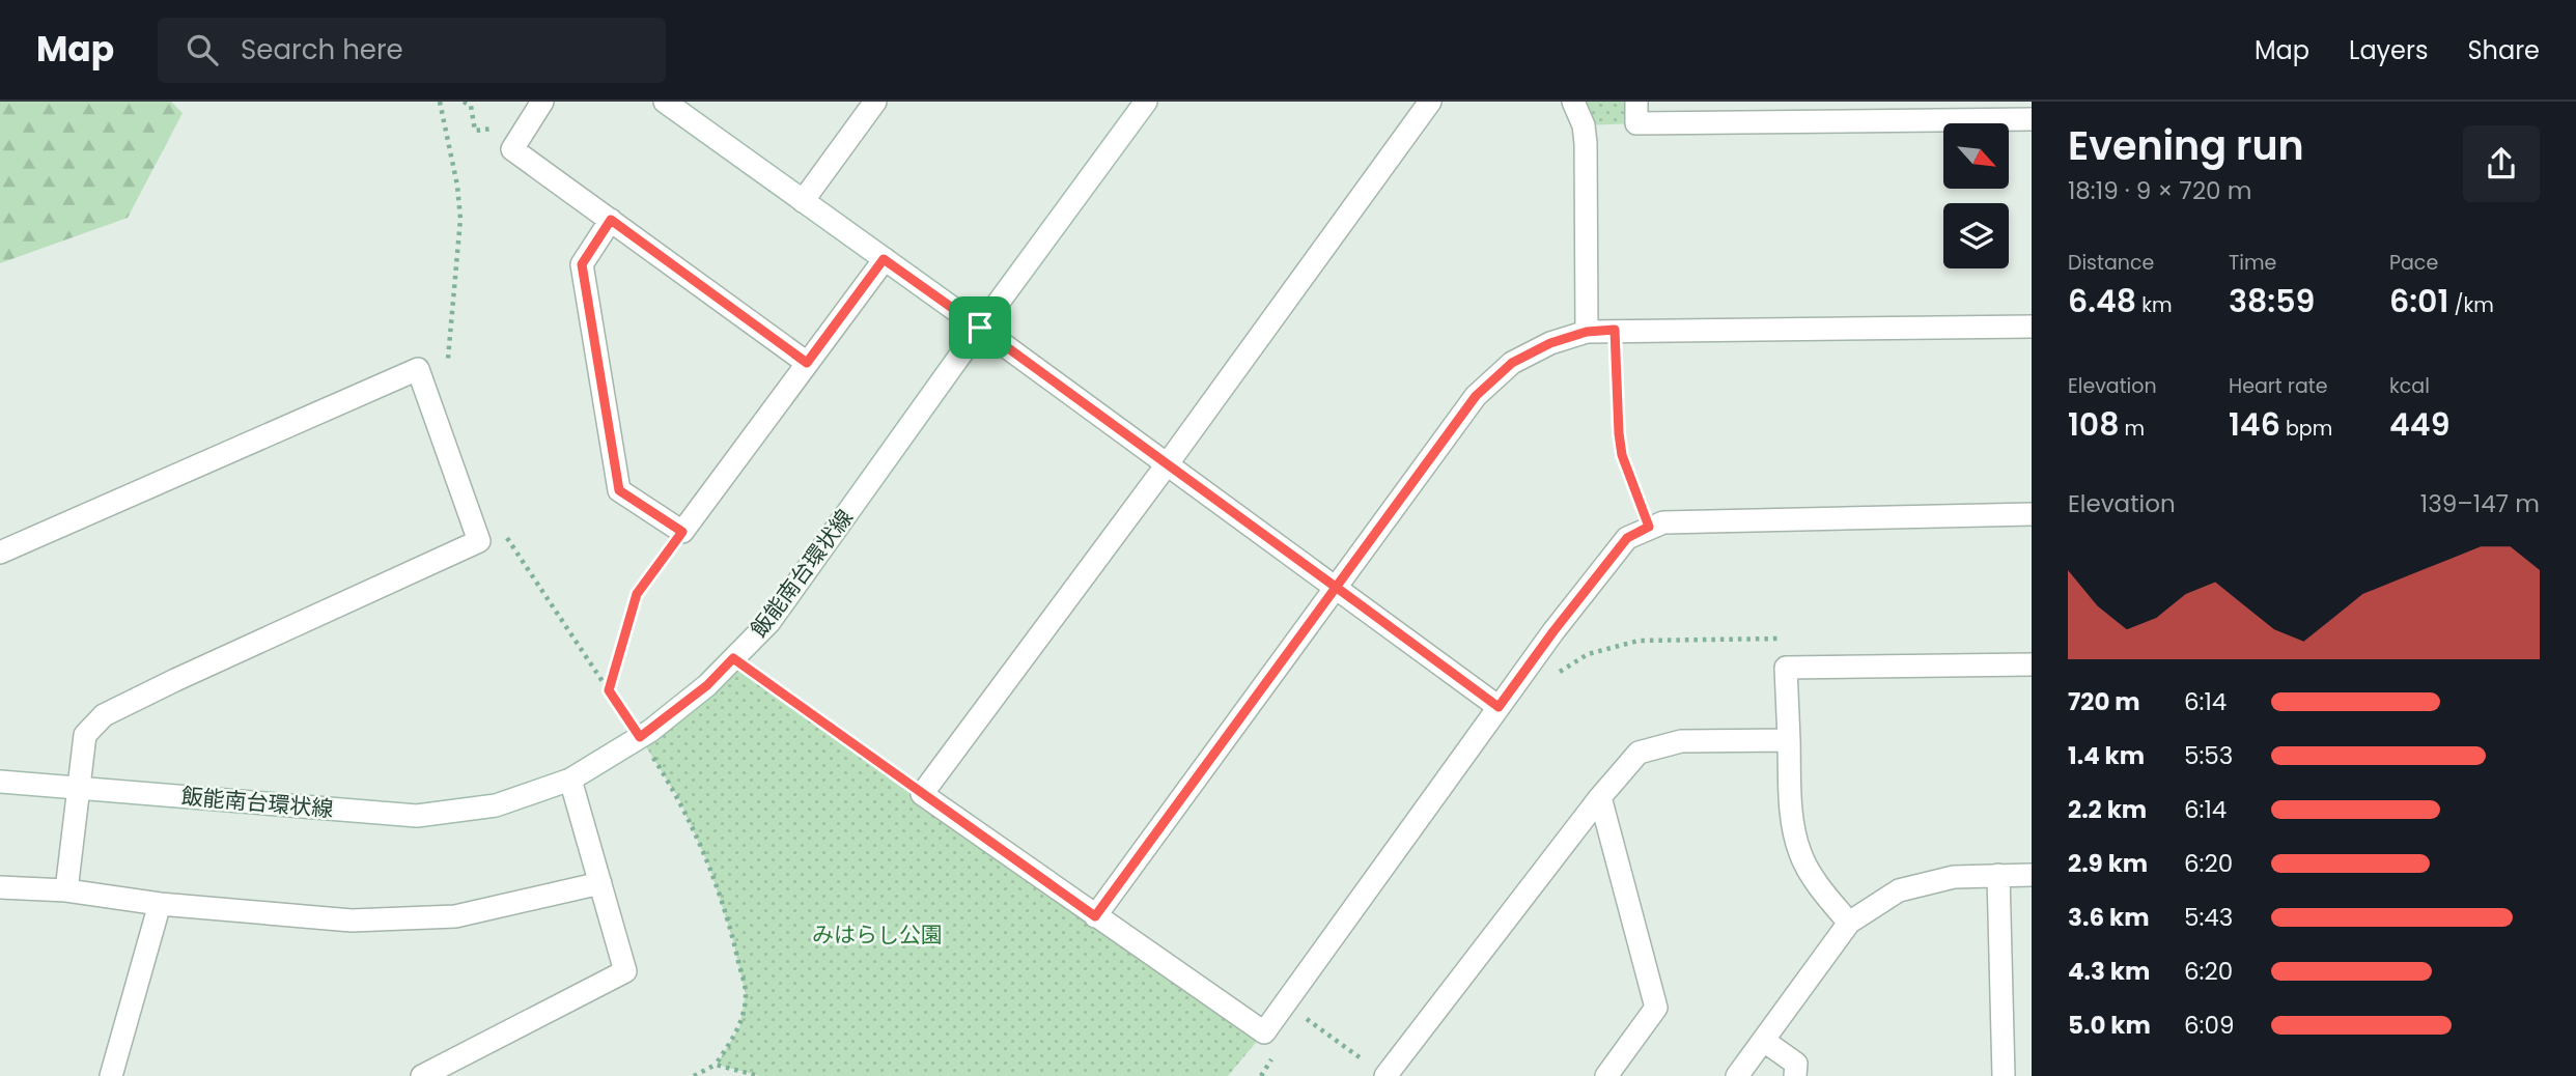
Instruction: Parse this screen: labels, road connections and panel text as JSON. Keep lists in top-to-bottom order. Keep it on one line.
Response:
{"streets":{"street":["飯能南台環状線"]},"parks":["みはらし公園"],"north":"bottom right","page":{"header":"Map","search":"Search here","nav":["Map","Layers","Share"],"heading":["Evening run","18:19 · 9 × 720 m"],"stats":[["Distance","6.48 km"],["Time","38:59"],["Pace","6:01 /km"],["Elevation","108 m"],["Heart rate","146 bpm"],["kcal","449"]],"chart":["Elevation","139–147 m"],"list":[{"name":"720 m","note":"6:14"},{"name":"1.4 km","note":"5:53"},{"name":"2.2 km","note":"6:14"},{"name":"2.9 km","note":"6:20"},{"name":"3.6 km","note":"5:43"},{"name":"4.3 km","note":"6:20"},{"name":"5.0 km","note":"6:09"}]}}
